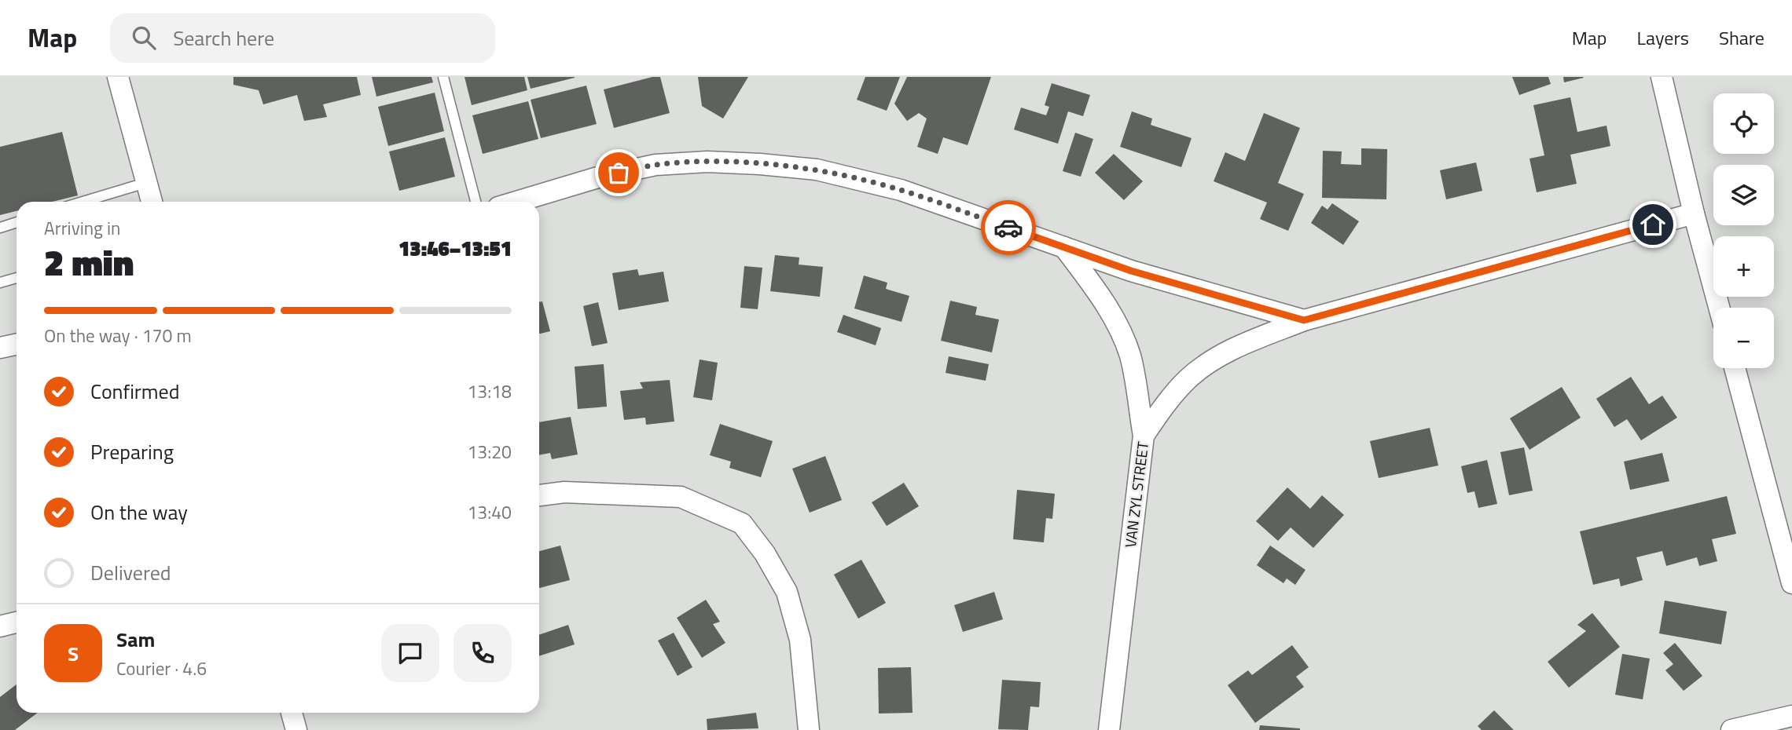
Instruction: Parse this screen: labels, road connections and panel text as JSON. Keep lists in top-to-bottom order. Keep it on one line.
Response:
{"streets":{"street":["VAN ZYL STREET"]},"page":{"header":"Map","search":"Search here","nav":["Map","Layers","Share"],"map_buttons":["+","−"],"heading":["2 min","Arriving in","13:46–13:51"],"panel":["Sam","Courier · 4.6"],"bar":"On the way · 170 m","list":[["Confirmed","13:18"],["Preparing","13:20"],["On the way","13:40"],"Delivered"],"round":"S"}}
